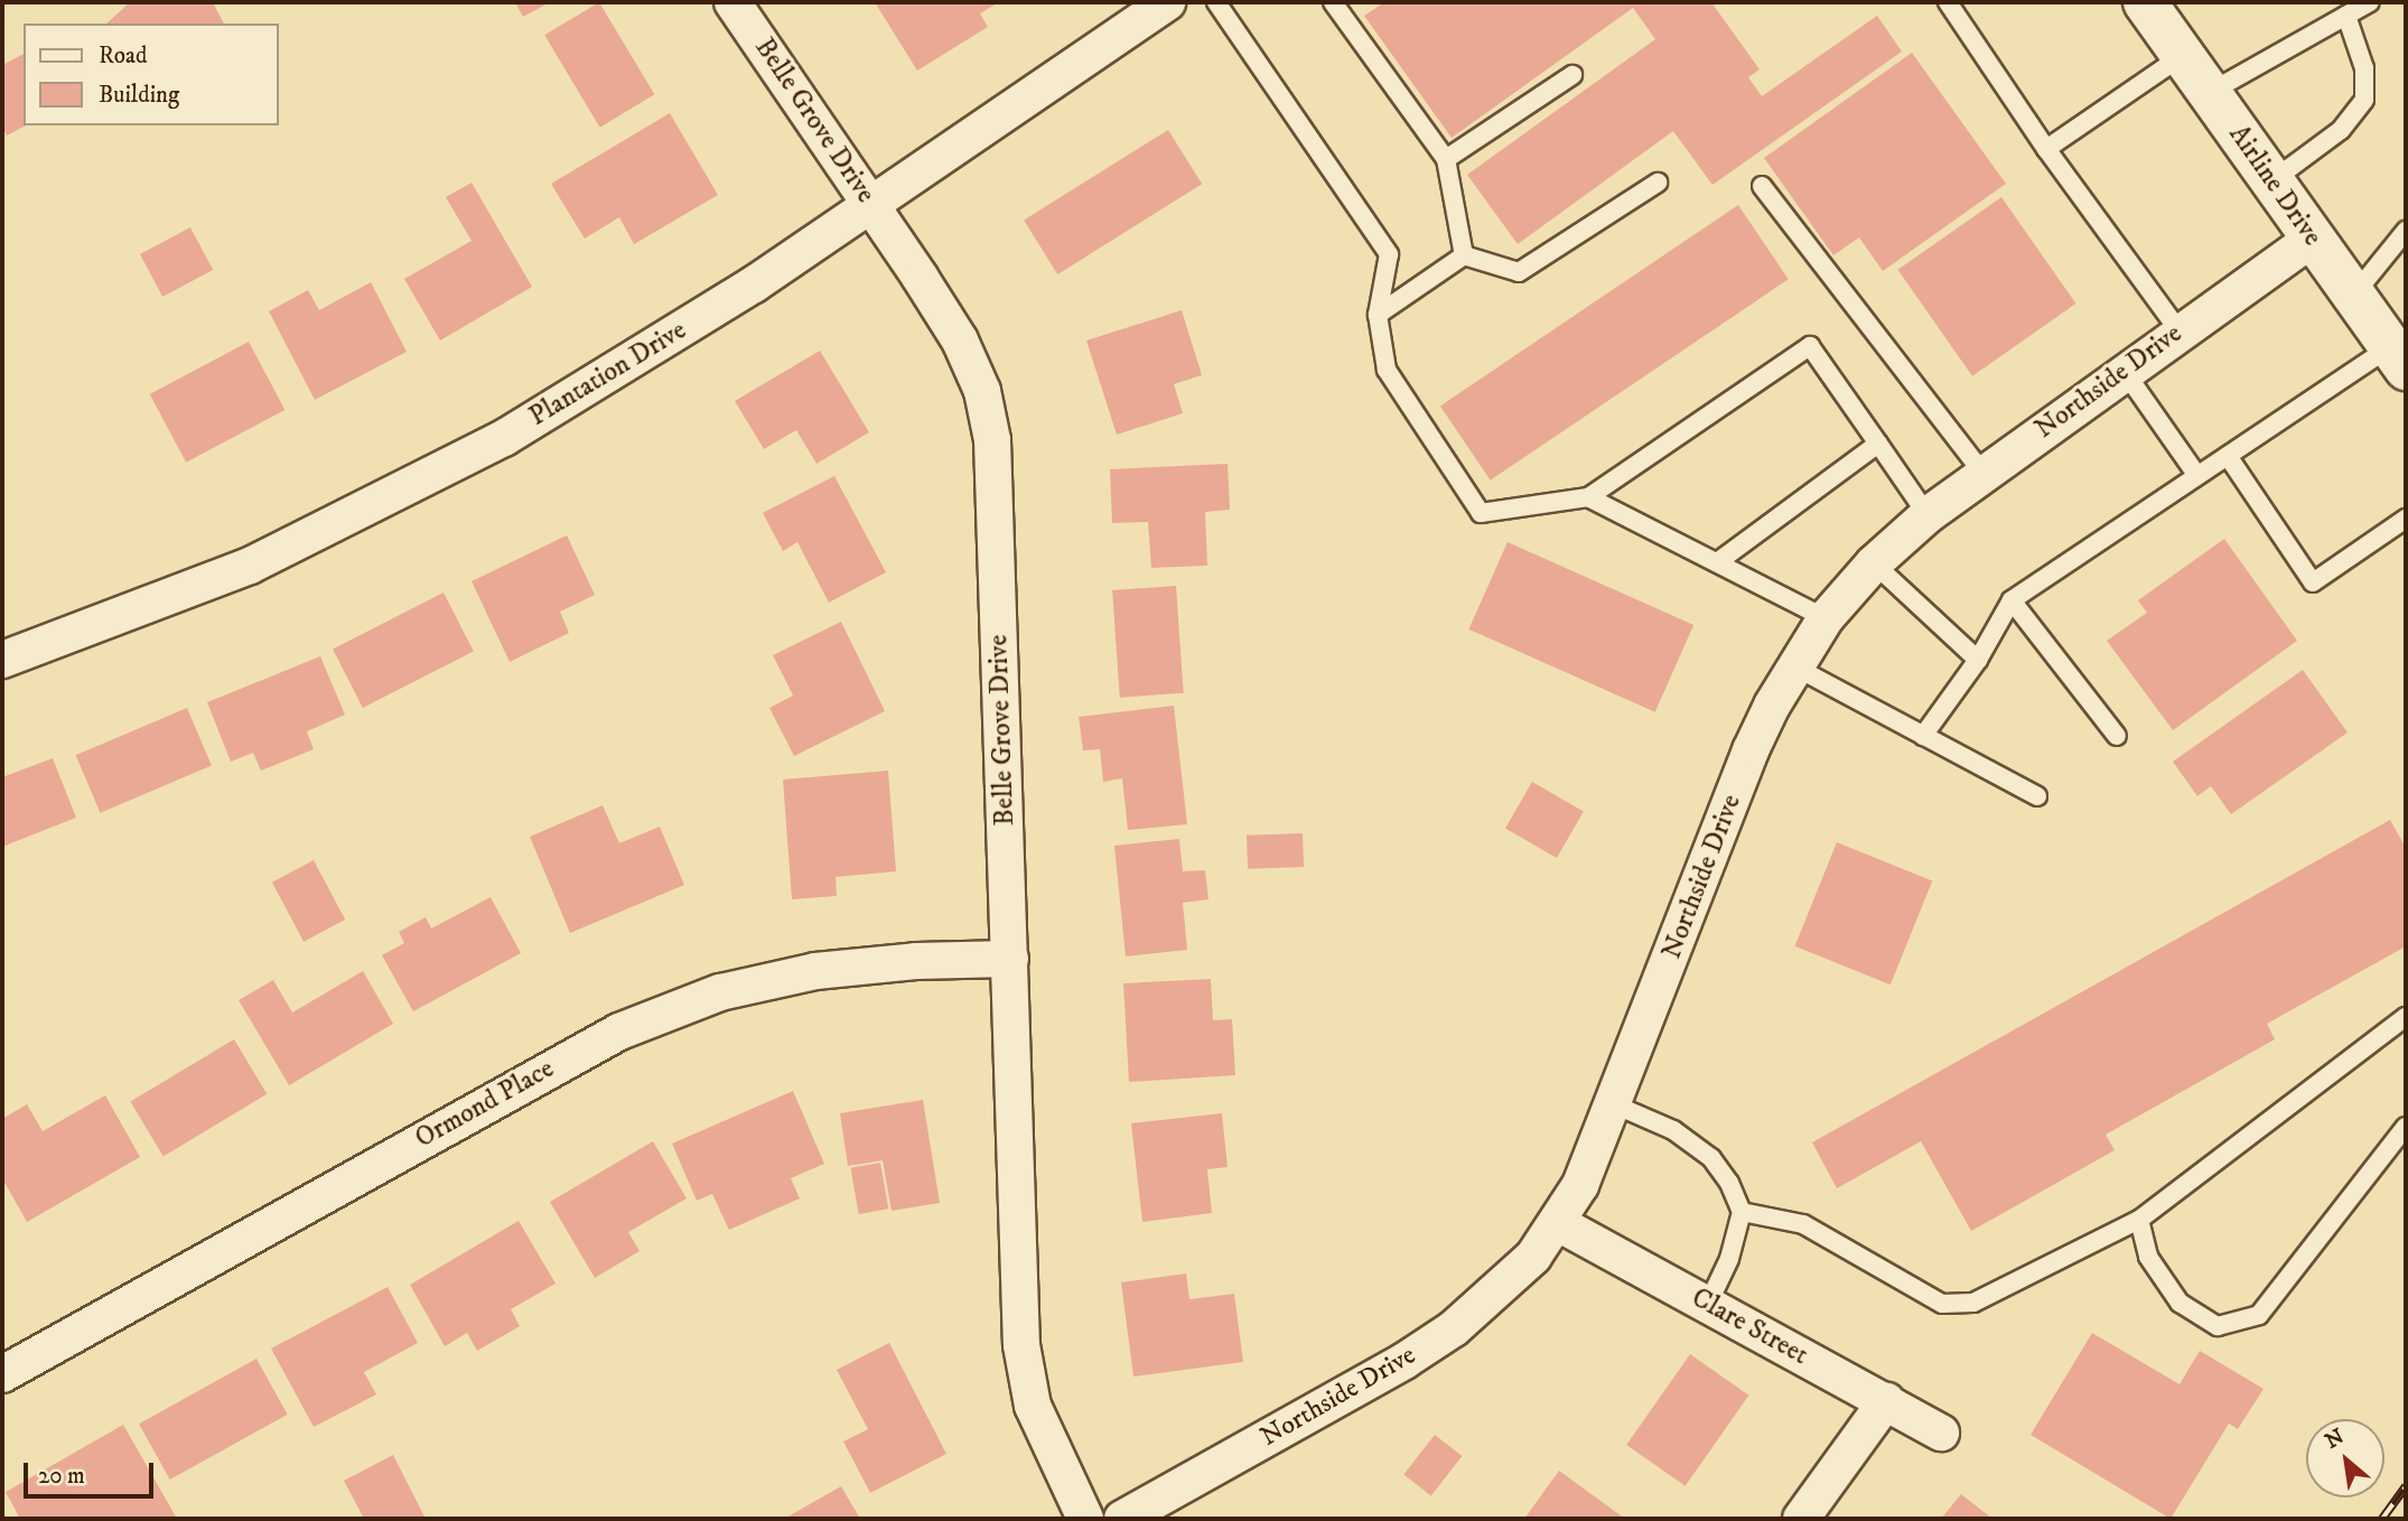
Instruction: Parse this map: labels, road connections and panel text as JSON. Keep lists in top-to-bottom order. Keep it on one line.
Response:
{"streets":{"main road":["Airline Drive"],"street":["Belle Grove Drive","Plantation Drive","Northside Drive","Ormond Place","Clare Street"]},"crossings":[["Belle Grove Drive","Plantation Drive"],["Belle Grove Drive","Ormond Place"],["Airline Drive","Northside Drive"],["Northside Drive","Clare Street"]],"legend":["Road","Building"],"scale_bar":"20 m","north":"top left"}
